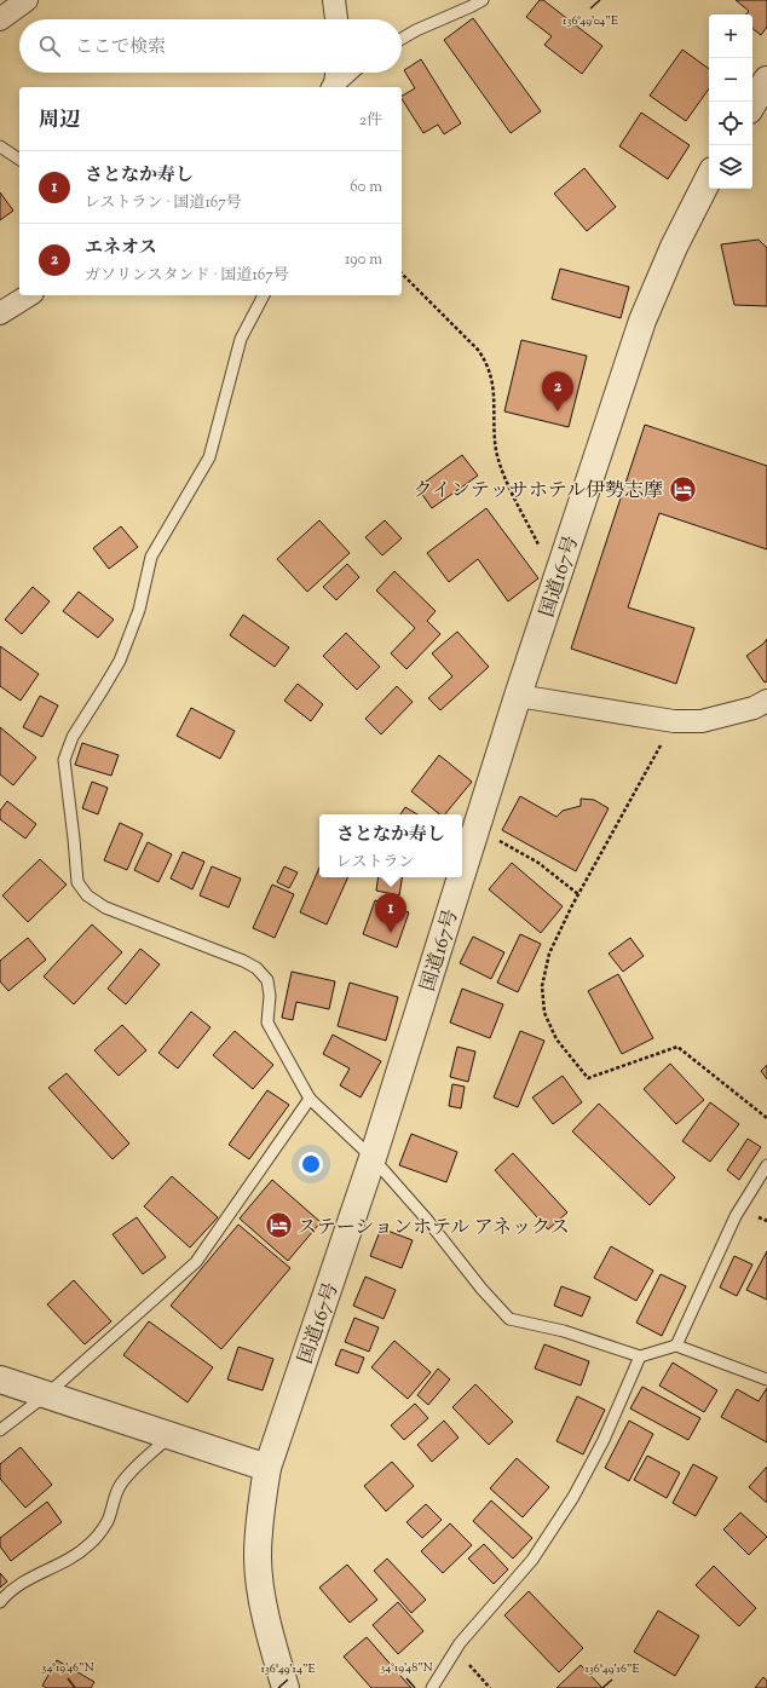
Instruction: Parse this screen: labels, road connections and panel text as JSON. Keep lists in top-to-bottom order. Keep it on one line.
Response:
{"streets":{"street":["国道167号"]},"places":{"hotel":["クインテッサホテル伊勢志摩","ステーションホテル アネックス"]},"page":{"map_buttons":["+","−"],"search":"ここで検索","heading":["周辺","2件"],"list":[{"mark":"1","name":"さとなか寿し","note":"レストラン · 国道167号","value":"60 m"},{"mark":"2","name":"エネオス","note":"ガソリンスタンド · 国道167号","value":"190 m"}],"pins":["2","1"],"popup":["さとなか寿し","レストラン"]},"coordinates":["136°49'04\"E","34°19'46\"N","34°19'48\"N","136°49'14\"E","136°49'16\"E"]}
